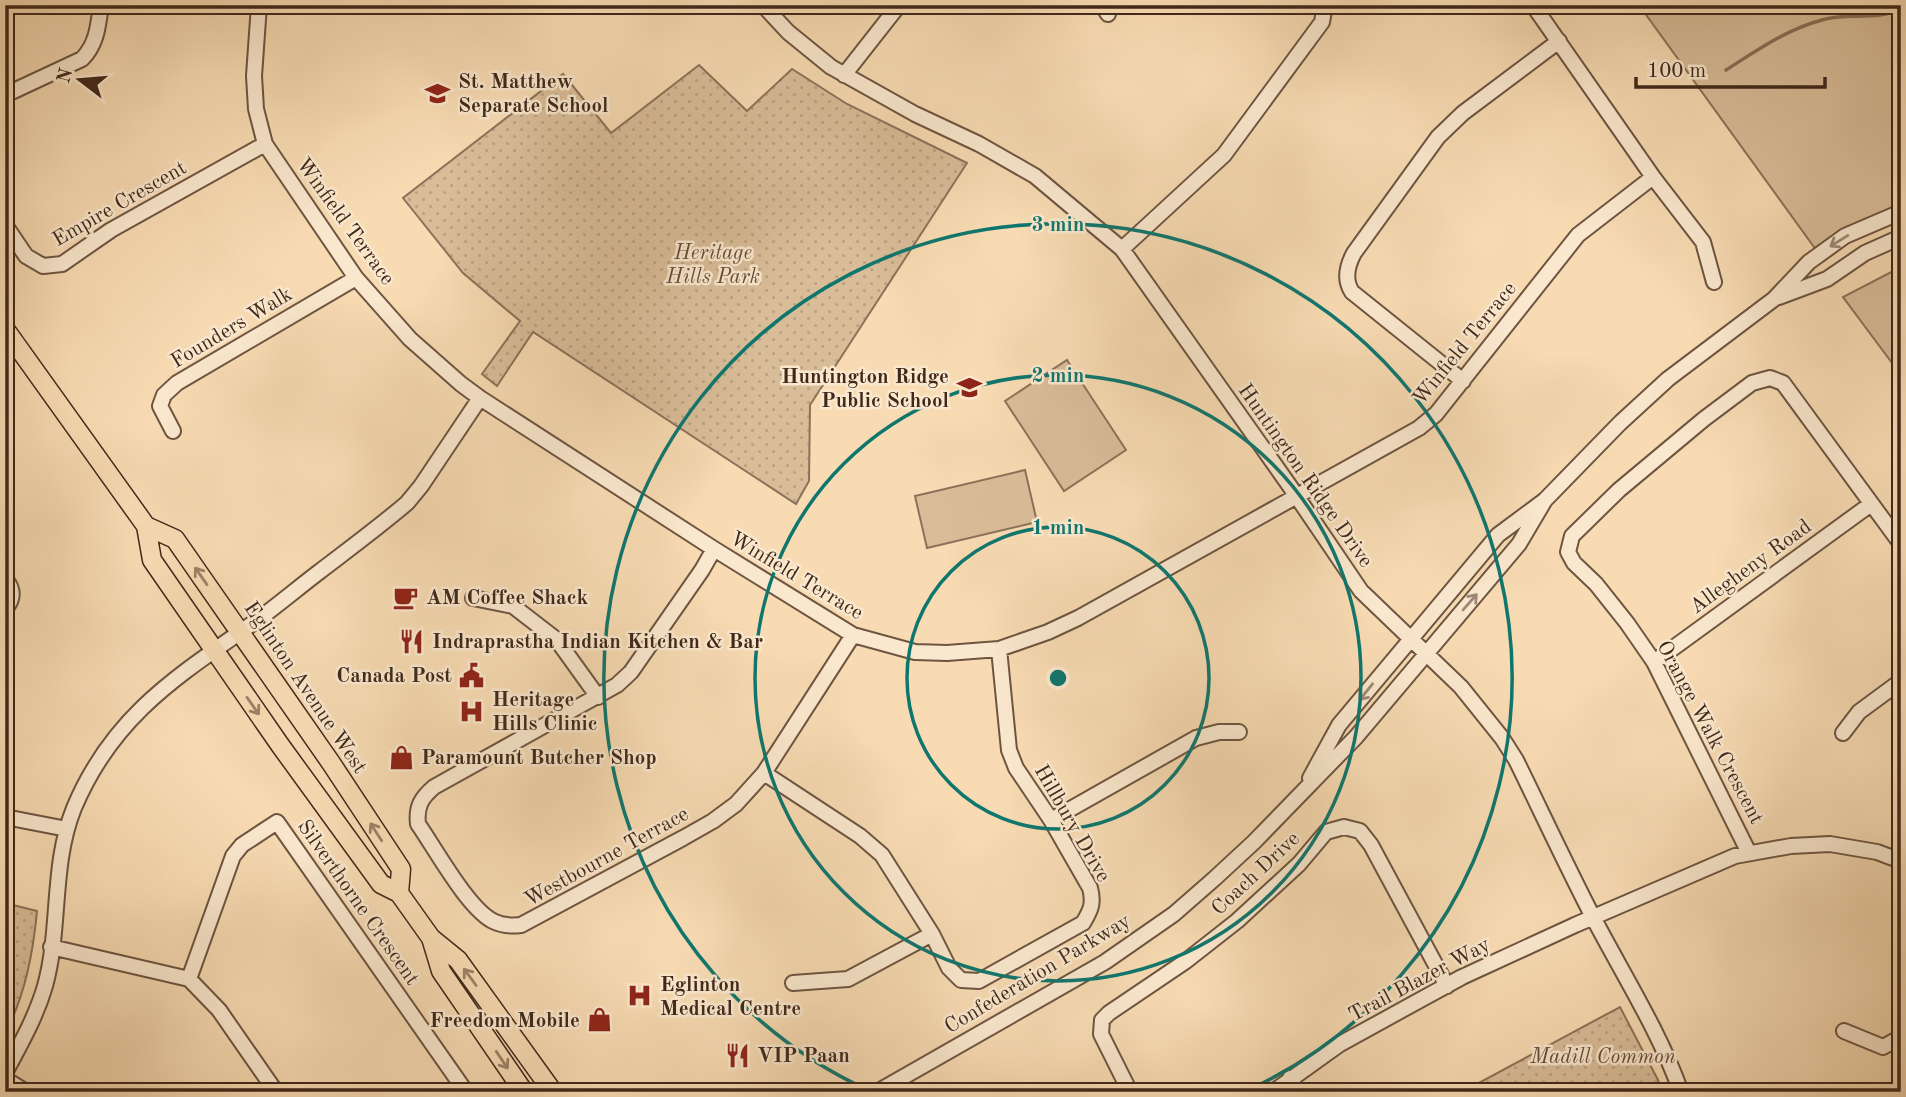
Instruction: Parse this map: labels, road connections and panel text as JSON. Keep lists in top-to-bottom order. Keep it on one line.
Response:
{"streets":{"main road":["Eglinton Avenue West"],"street":["Empire Crescent","Winfield Terrace","Founders Walk","Huntington Ridge Drive","Allegheny Road","Orange Walk Crescent","Hillbury Drive","Westbourne Terrace","Coach Drive","Silverthorne Crescent","Confederation Parkway","Trail Blazer Way"]},"crossings":[["Empire Crescent","Winfield Terrace"],["Winfield Terrace","Founders Walk"],["Winfield Terrace","Huntington Ridge Drive"],["Winfield Terrace","Hillbury Drive"],["Winfield Terrace","Westbourne Terrace"],["Huntington Ridge Drive","Confederation Parkway"],["Huntington Ridge Drive","Trail Blazer Way"],["Allegheny Road","Orange Walk Crescent"],["Orange Walk Crescent","Trail Blazer Way"],["Hillbury Drive","Westbourne Terrace"],["Coach Drive","Trail Blazer Way"]],"parks":["Heritage Hills Park","Madill Common"],"places":{"school or university":["St. Matthew Separate School","Huntington Ridge Public School"],"cafe":["AM Coffee Shack"],"restaurant":["Indraprastha Indian Kitchen & Bar","VIP Paan"],"public building":["Canada Post"],"hospital":["Heritage Hills Clinic","Eglinton Medical Centre"],"shop":["Paramount Butcher Shop","Freedom Mobile"]},"scale_bar":"100 m","north":"left","rings":["3 min","2 min","1 min"]}
